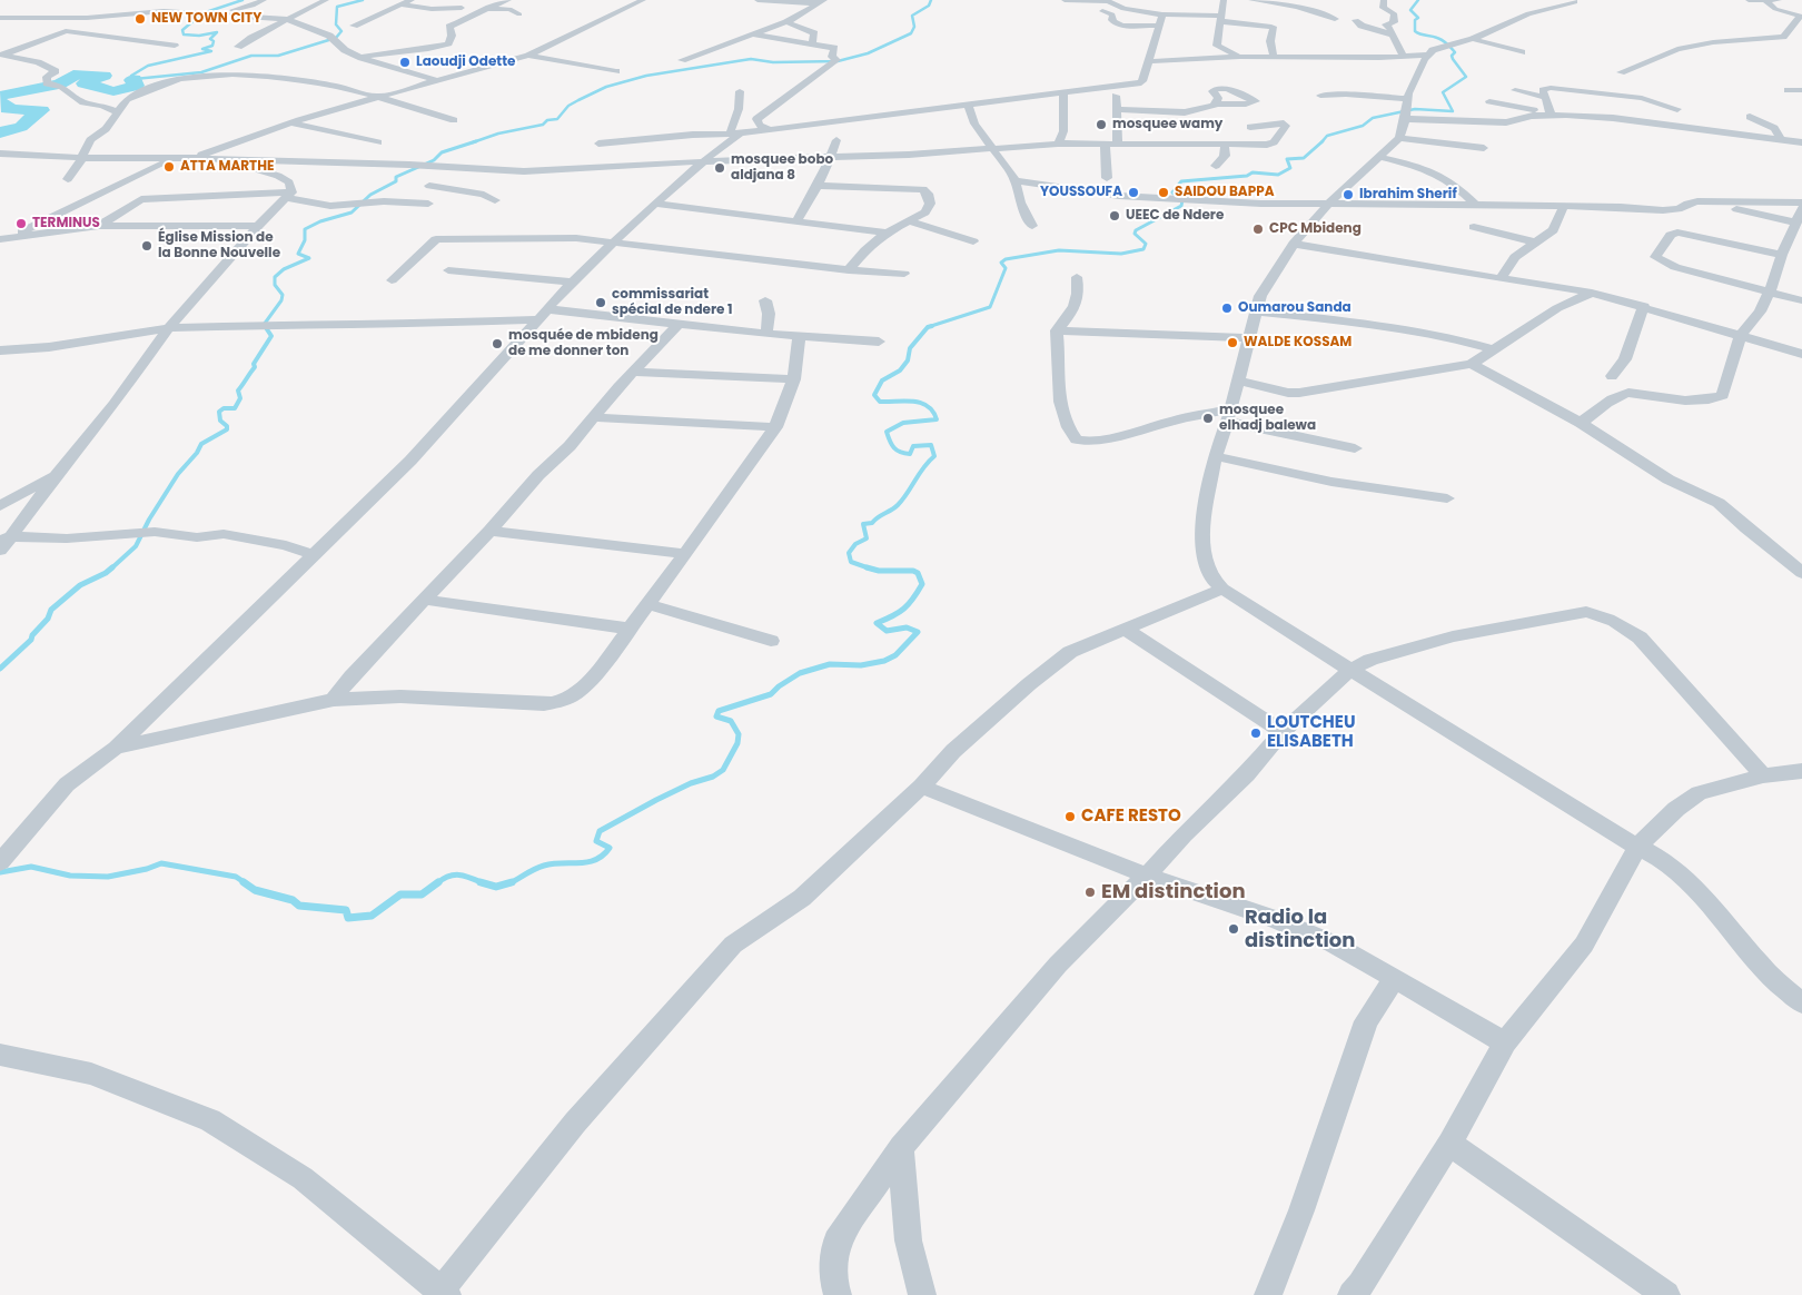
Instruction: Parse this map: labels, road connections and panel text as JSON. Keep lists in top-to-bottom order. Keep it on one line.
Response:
{"places":["NEW TOWN CITY","Laoudji Odette","mosquee wamy","ATTA MARTHE","mosquee bobo aldjana 8","YOUSSOUFA","SAIDOU BAPPA","Ibrahim Sherif","UEEC de Ndere","TERMINUS","CPC Mbideng","Église Mission de la Bonne Nouvelle","commissariat spécial de ndere 1","Oumarou Sanda","WALDE KOSSAM","mosquée de mbideng de me donner ton","mosquee elhadj balewa","LOUTCHEU ELISABETH","CAFE RESTO","EM distinction","Radio la distinction"]}
